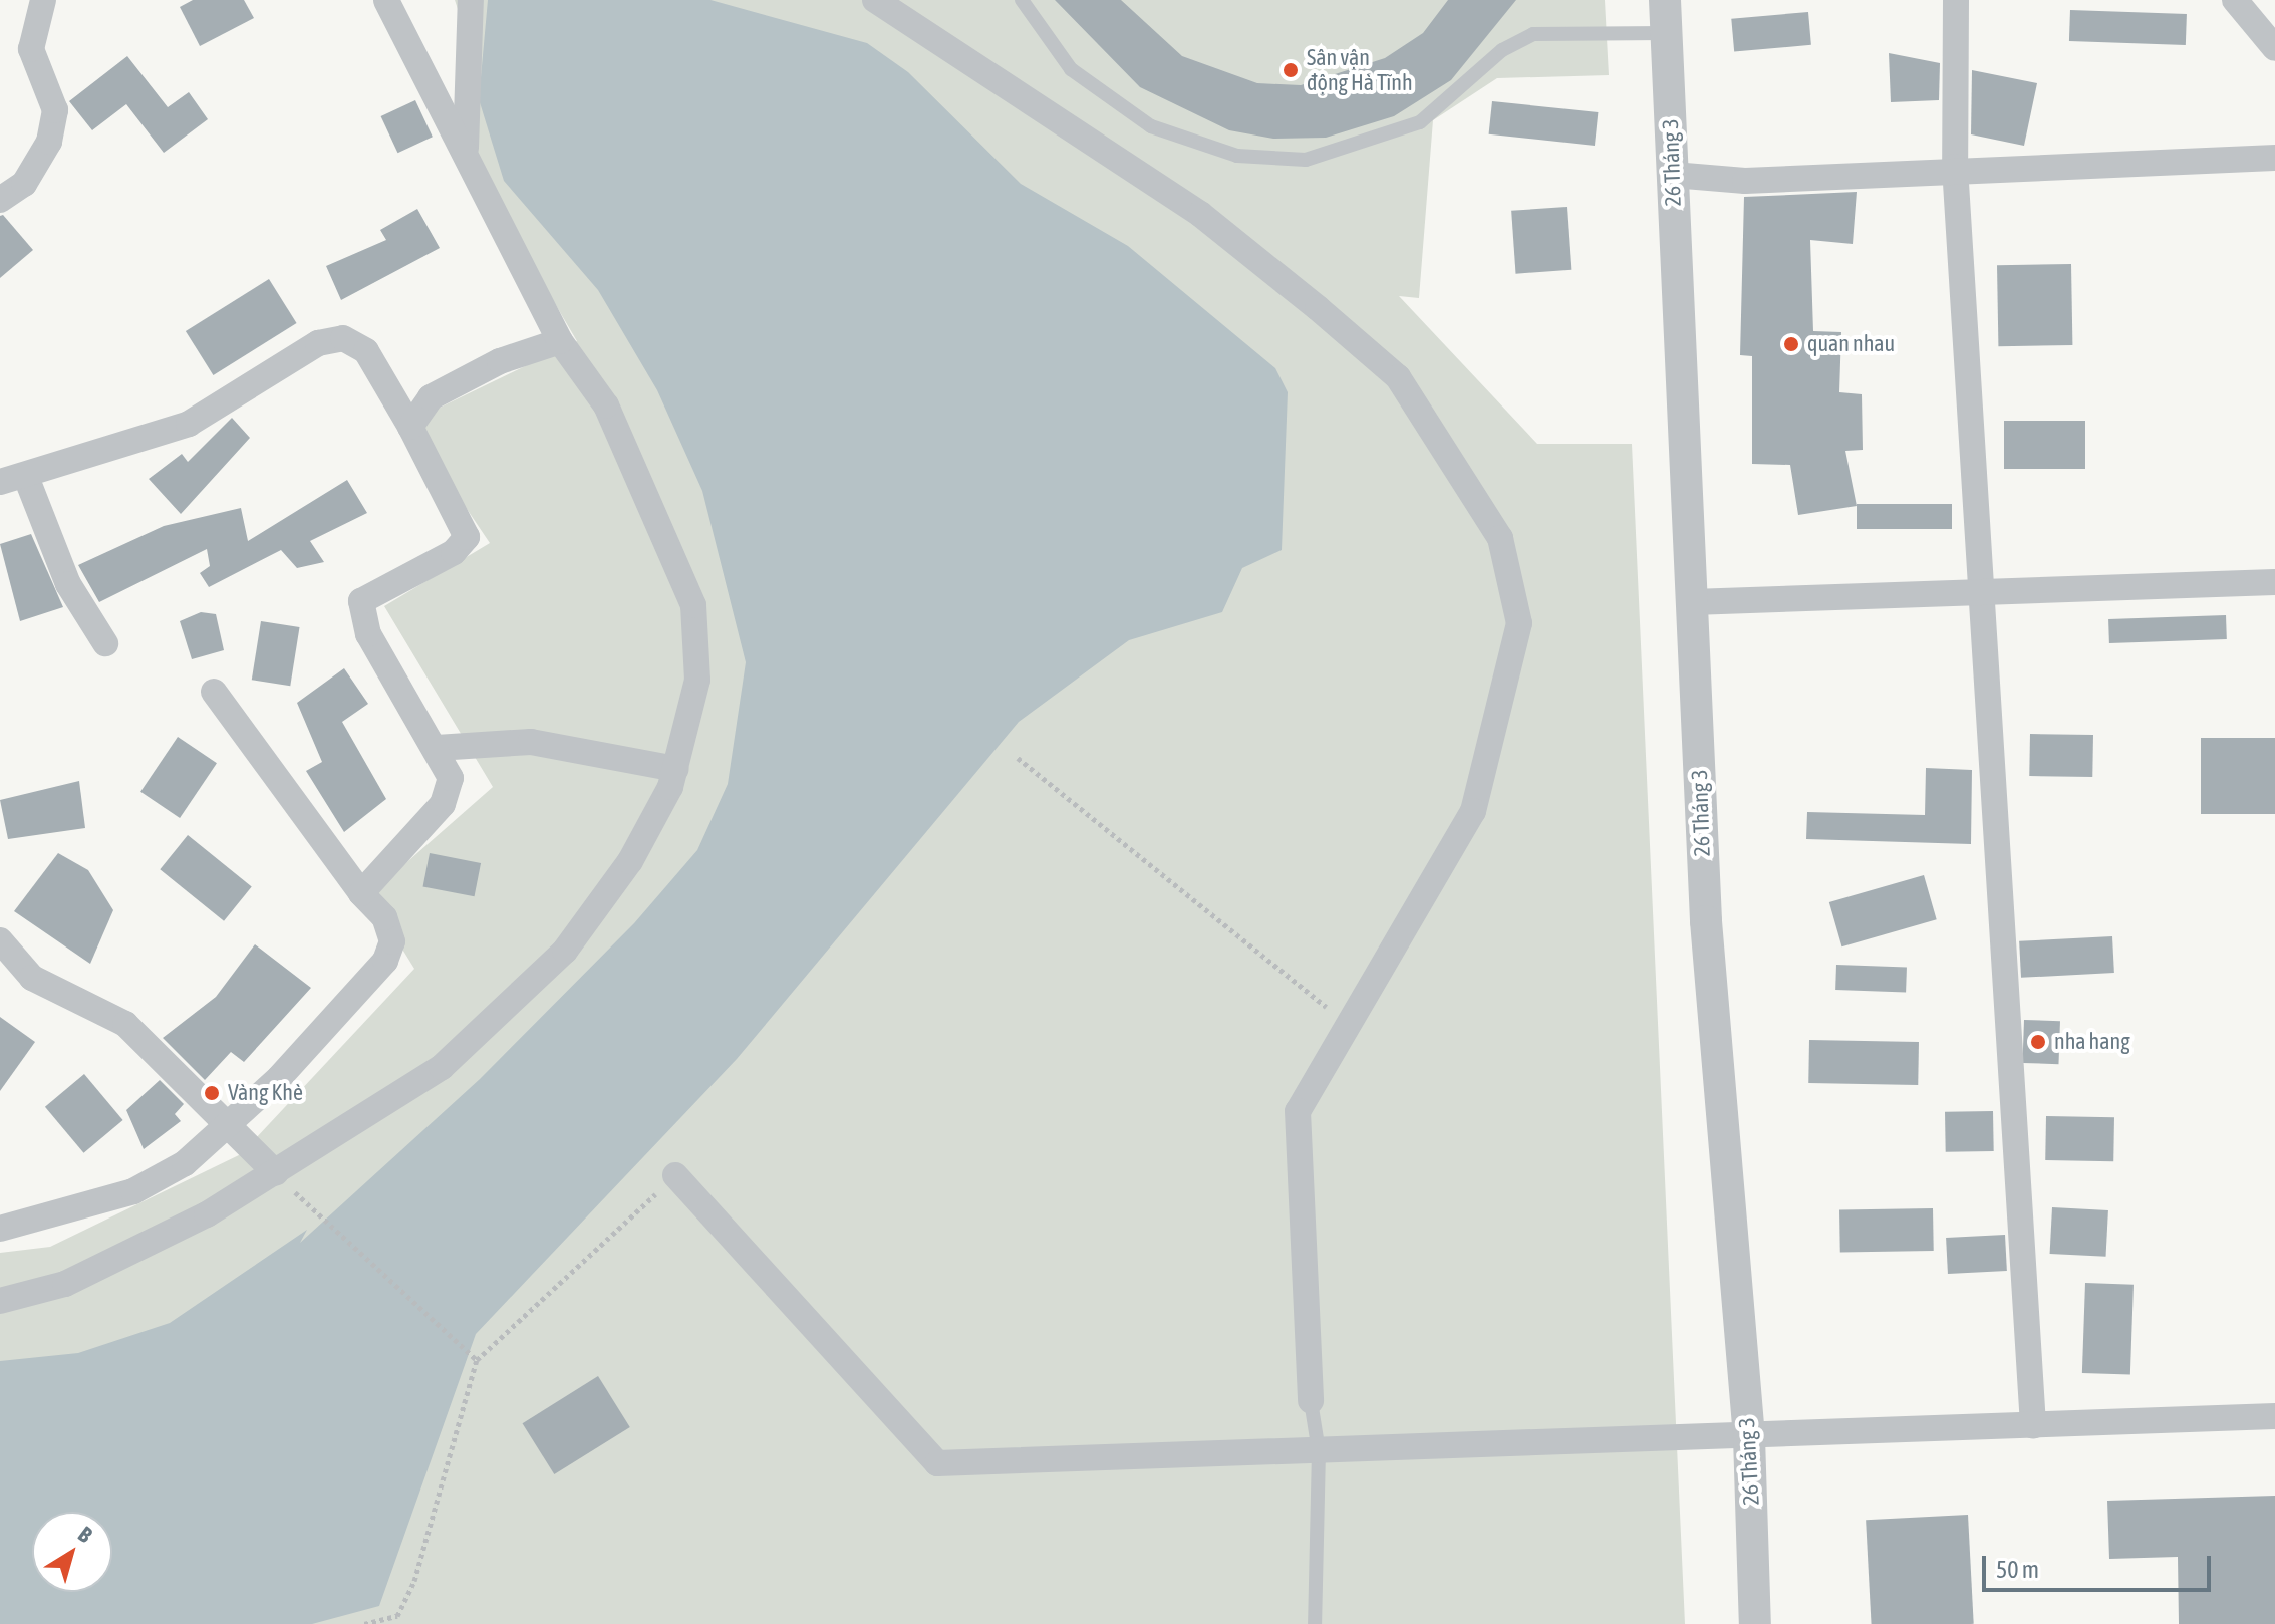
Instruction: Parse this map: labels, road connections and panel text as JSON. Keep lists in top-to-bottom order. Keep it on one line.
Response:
{"streets":{"street":["26 Tháng 3"]},"places":["Sân vận động Hà Tĩnh","quan nhau","nha hang","Vàng Khè"],"scale_bar":"50 m","north":"top right"}
